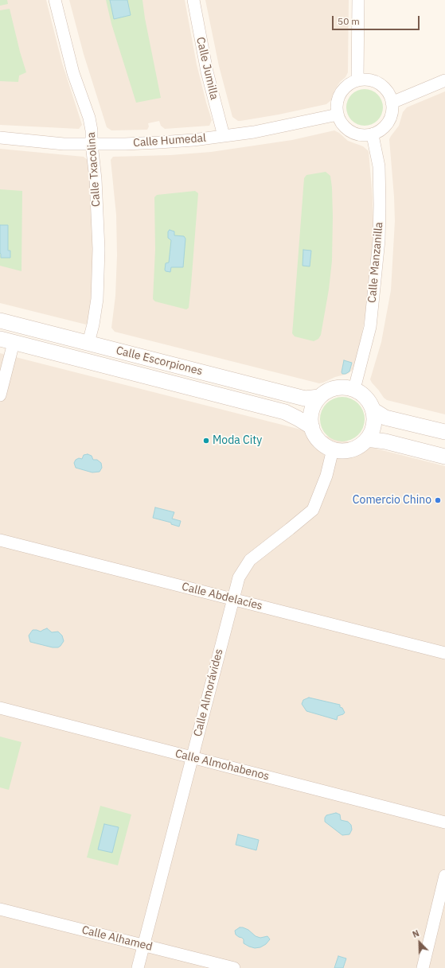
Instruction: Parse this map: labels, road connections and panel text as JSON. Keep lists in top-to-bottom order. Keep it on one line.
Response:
{"streets":{"street":["Calle Jumilla","Calle Humedal","Calle Txacolina","Calle Manzanilla","Calle Escorpiones","Calle Abdelacíes","Calle Almorávides","Calle Almohabenos","Calle Alhamed"]},"crossings":[["Calle Jumilla","Calle Humedal"],["Calle Humedal","Calle Txacolina"],["Calle Humedal","Calle Manzanilla"],["Calle Txacolina","Calle Escorpiones"],["Calle Manzanilla","Calle Escorpiones"],["Calle Manzanilla","Calle Almorávides"],["Calle Escorpiones","Calle Almorávides"],["Calle Abdelacíes","Calle Almorávides"],["Calle Almorávides","Calle Almohabenos"],["Calle Almorávides","Calle Alhamed"]],"places":["Moda City","Comercio Chino"],"scale_bar":"50 m","north":"top left"}
